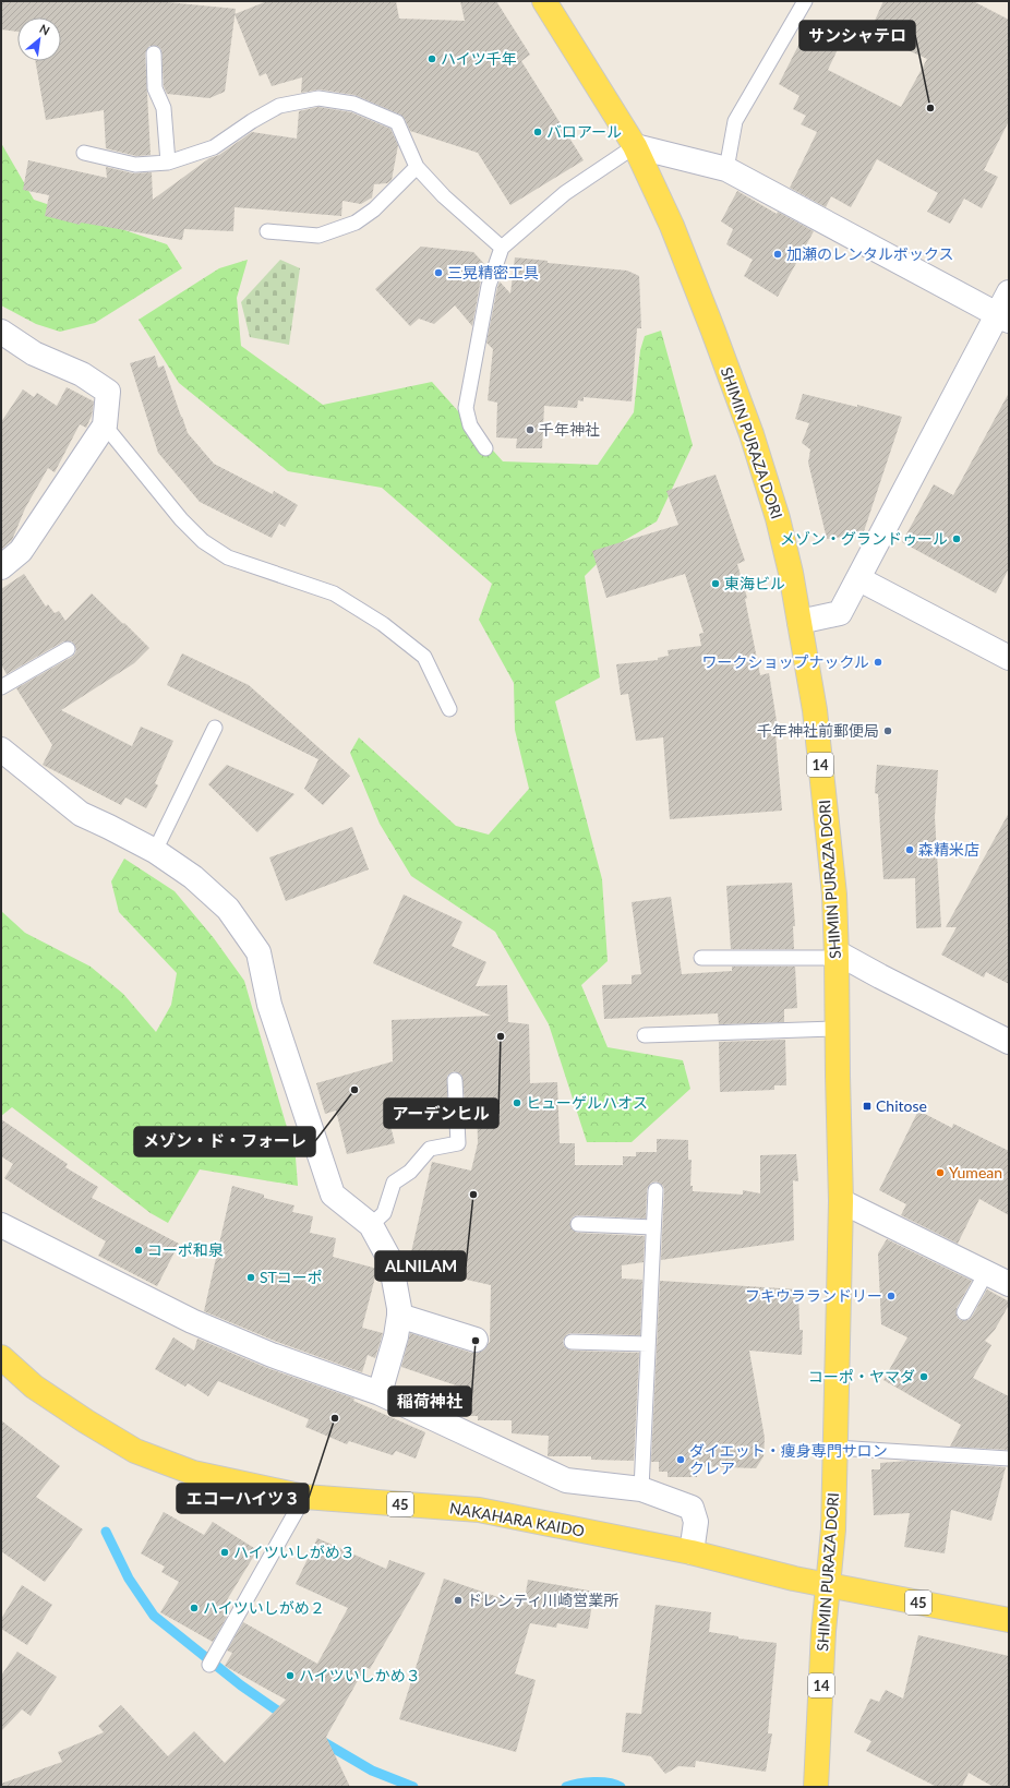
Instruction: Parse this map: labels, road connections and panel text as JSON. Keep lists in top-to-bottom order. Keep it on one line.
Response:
{"streets":{"main road":["SHIMIN PURAZA DORI","14","45","NAKAHARA KAIDO"]},"crossings":[["SHIMIN PURAZA DORI","NAKAHARA KAIDO"]],"places":{"other":["ハイツ千年","サンシャテロ","バロアール","加瀬のレンタルボックス","三晃精密工具","千年神社","メゾン・グランドゥール","東海ビル","ワークショップナックル","千年神社前郵便局","森精米店","アーデンヒル","メゾン・ド・フォーレ","ヒューゲルハオス","Yumean","ALNILAM","コーポ和泉","STコーポ","フキウラランドリー","稲荷神社","コーポ・ヤマダ","エコーハイツ３","ダイエット・痩身専門サロン クレア","ハイツいしがめ３","ドレンティ川崎営業所","ハイツいしがめ２","ハイツいしかめ３"],"transit":["Chitose"]},"north":"top right"}
